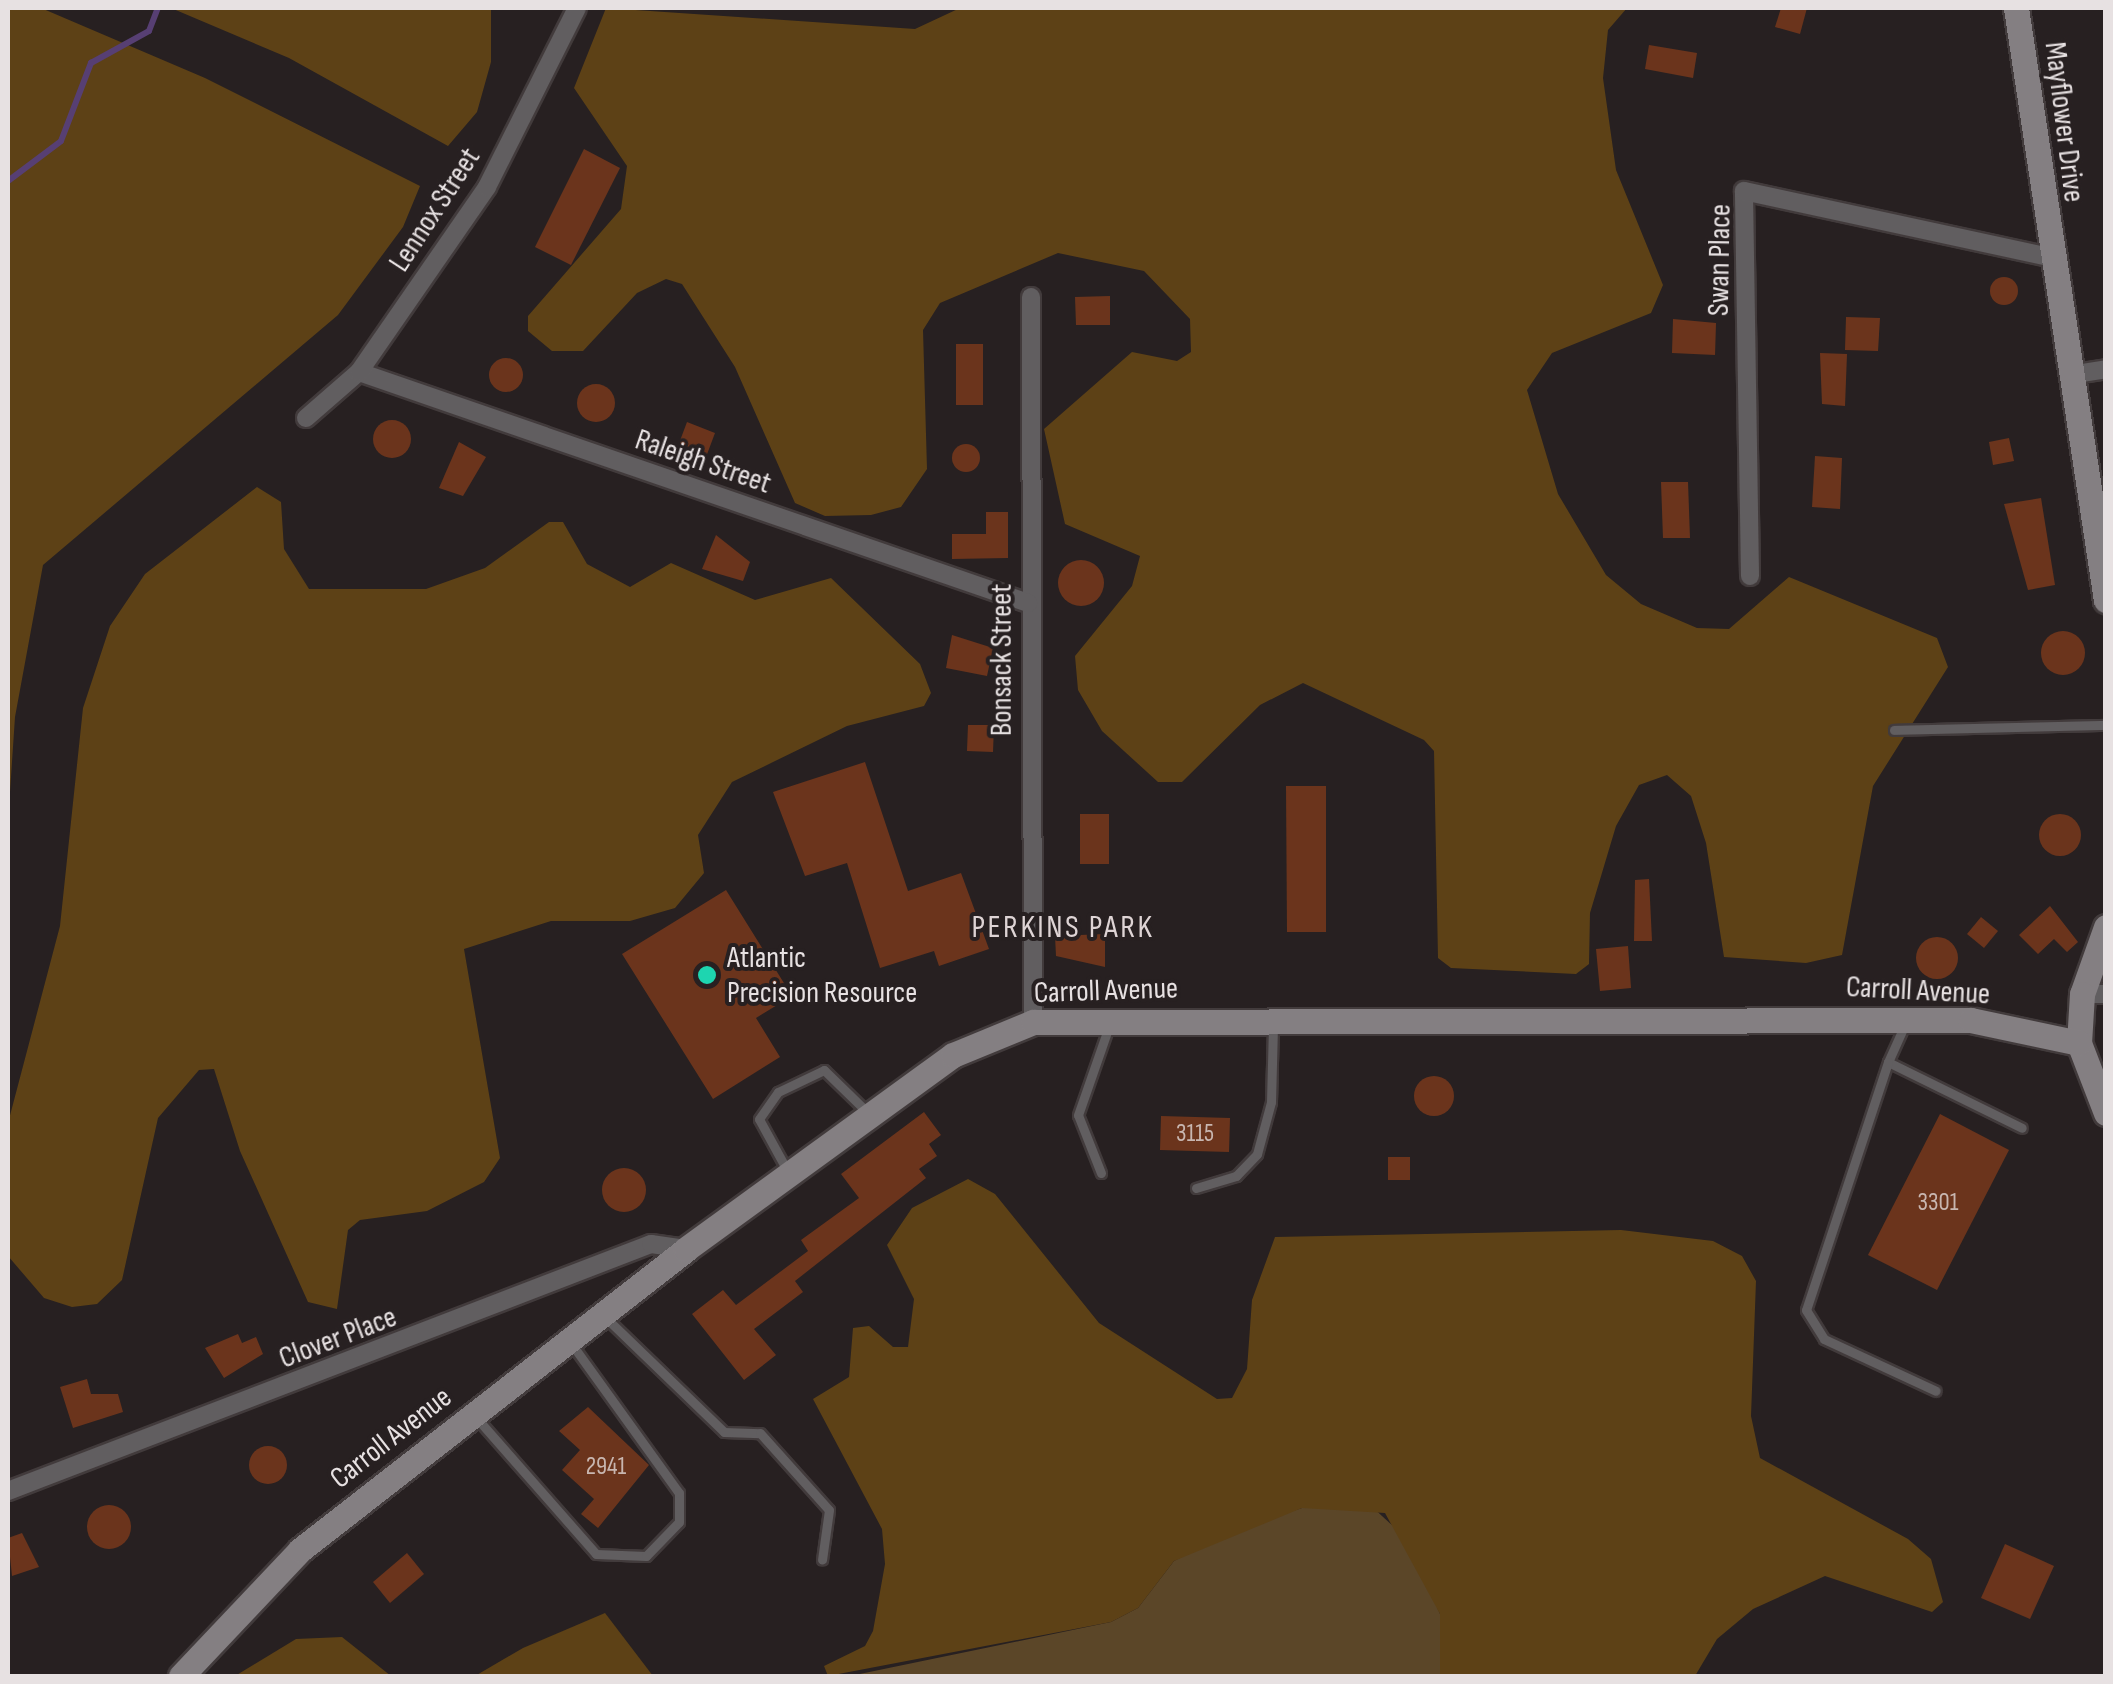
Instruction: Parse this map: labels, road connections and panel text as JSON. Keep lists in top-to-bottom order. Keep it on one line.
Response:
{"streets":{"street":["Mayflower Drive","Lennox Street","Swan Place","Raleigh Street","Bonsack Street","Carroll Avenue","Clover Place"]},"crossings":[["Mayflower Drive","Swan Place"],["Lennox Street","Raleigh Street"],["Raleigh Street","Bonsack Street"],["Bonsack Street","Carroll Avenue"],["Carroll Avenue","Clover Place"]],"districts":["PERKINS PARK"],"places":["Atlantic Precision Resource"],"house_numbers":["3115","3301","2941"]}
